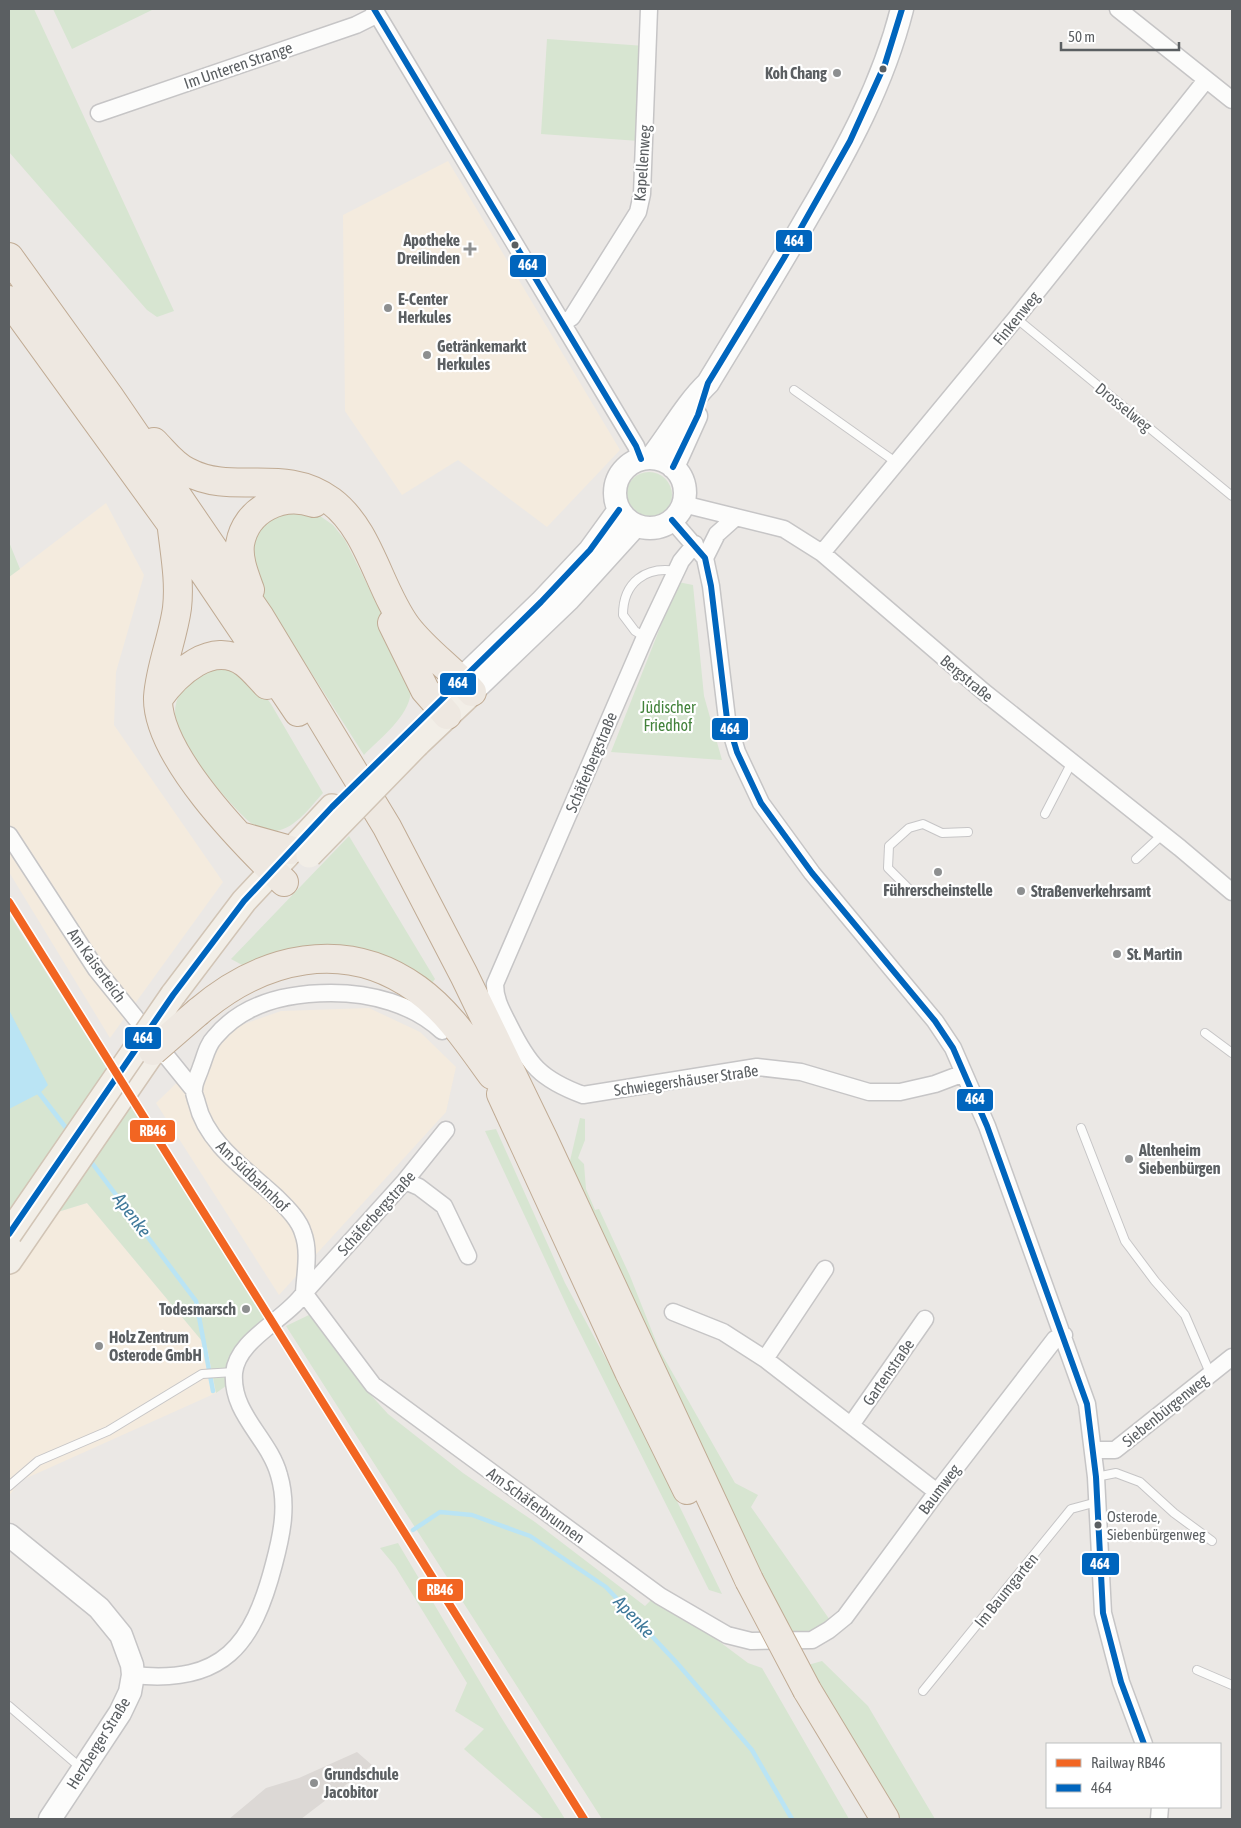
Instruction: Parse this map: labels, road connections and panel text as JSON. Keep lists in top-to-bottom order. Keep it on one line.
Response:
{"streets":{"main road":["Herzberger Straße"],"street":["Im Unteren Strange","Kapellenweg","Finkenweg","Bergstraße","Schäferbergstraße","Am Kaiserteich","Schwiegershäuser Straße","Am Südbahnhof","Gartenstraße","Siebenbürgenweg","Baumweg","Am Schäferbrunnen"],"lane":["Drosselweg","Im Baumgarten"]},"crossings":[["Finkenweg","Drosselweg"],["Finkenweg","Bergstraße"],["Schäferbergstraße","Schwiegershäuser Straße"],["Schäferbergstraße","Am Südbahnhof"],["Schäferbergstraße","Am Schäferbrunnen"],["Am Kaiserteich","Am Südbahnhof"],["Am Südbahnhof","Am Schäferbrunnen"],["Baumweg","Am Schäferbrunnen"]],"water":["Apenke"],"parks":["Jüdischer Friedhof"],"places":{"other":["Koh Chang","E-Center Herkules","Getränkemarkt Herkules","Führerscheinstelle","Straßenverkehrsamt","St. Martin","Altenheim Siebenbürgen","Todesmarsch","Holz Zentrum Osterode GmbH","Osterode, Siebenbürgenweg","Grundschule Jacobitor"],"health":["Apotheke Dreilinden"]},"lines":["transit line 464","rail line RB46"],"legend":["Railway RB46","464"],"scale_bar":"50 m"}
